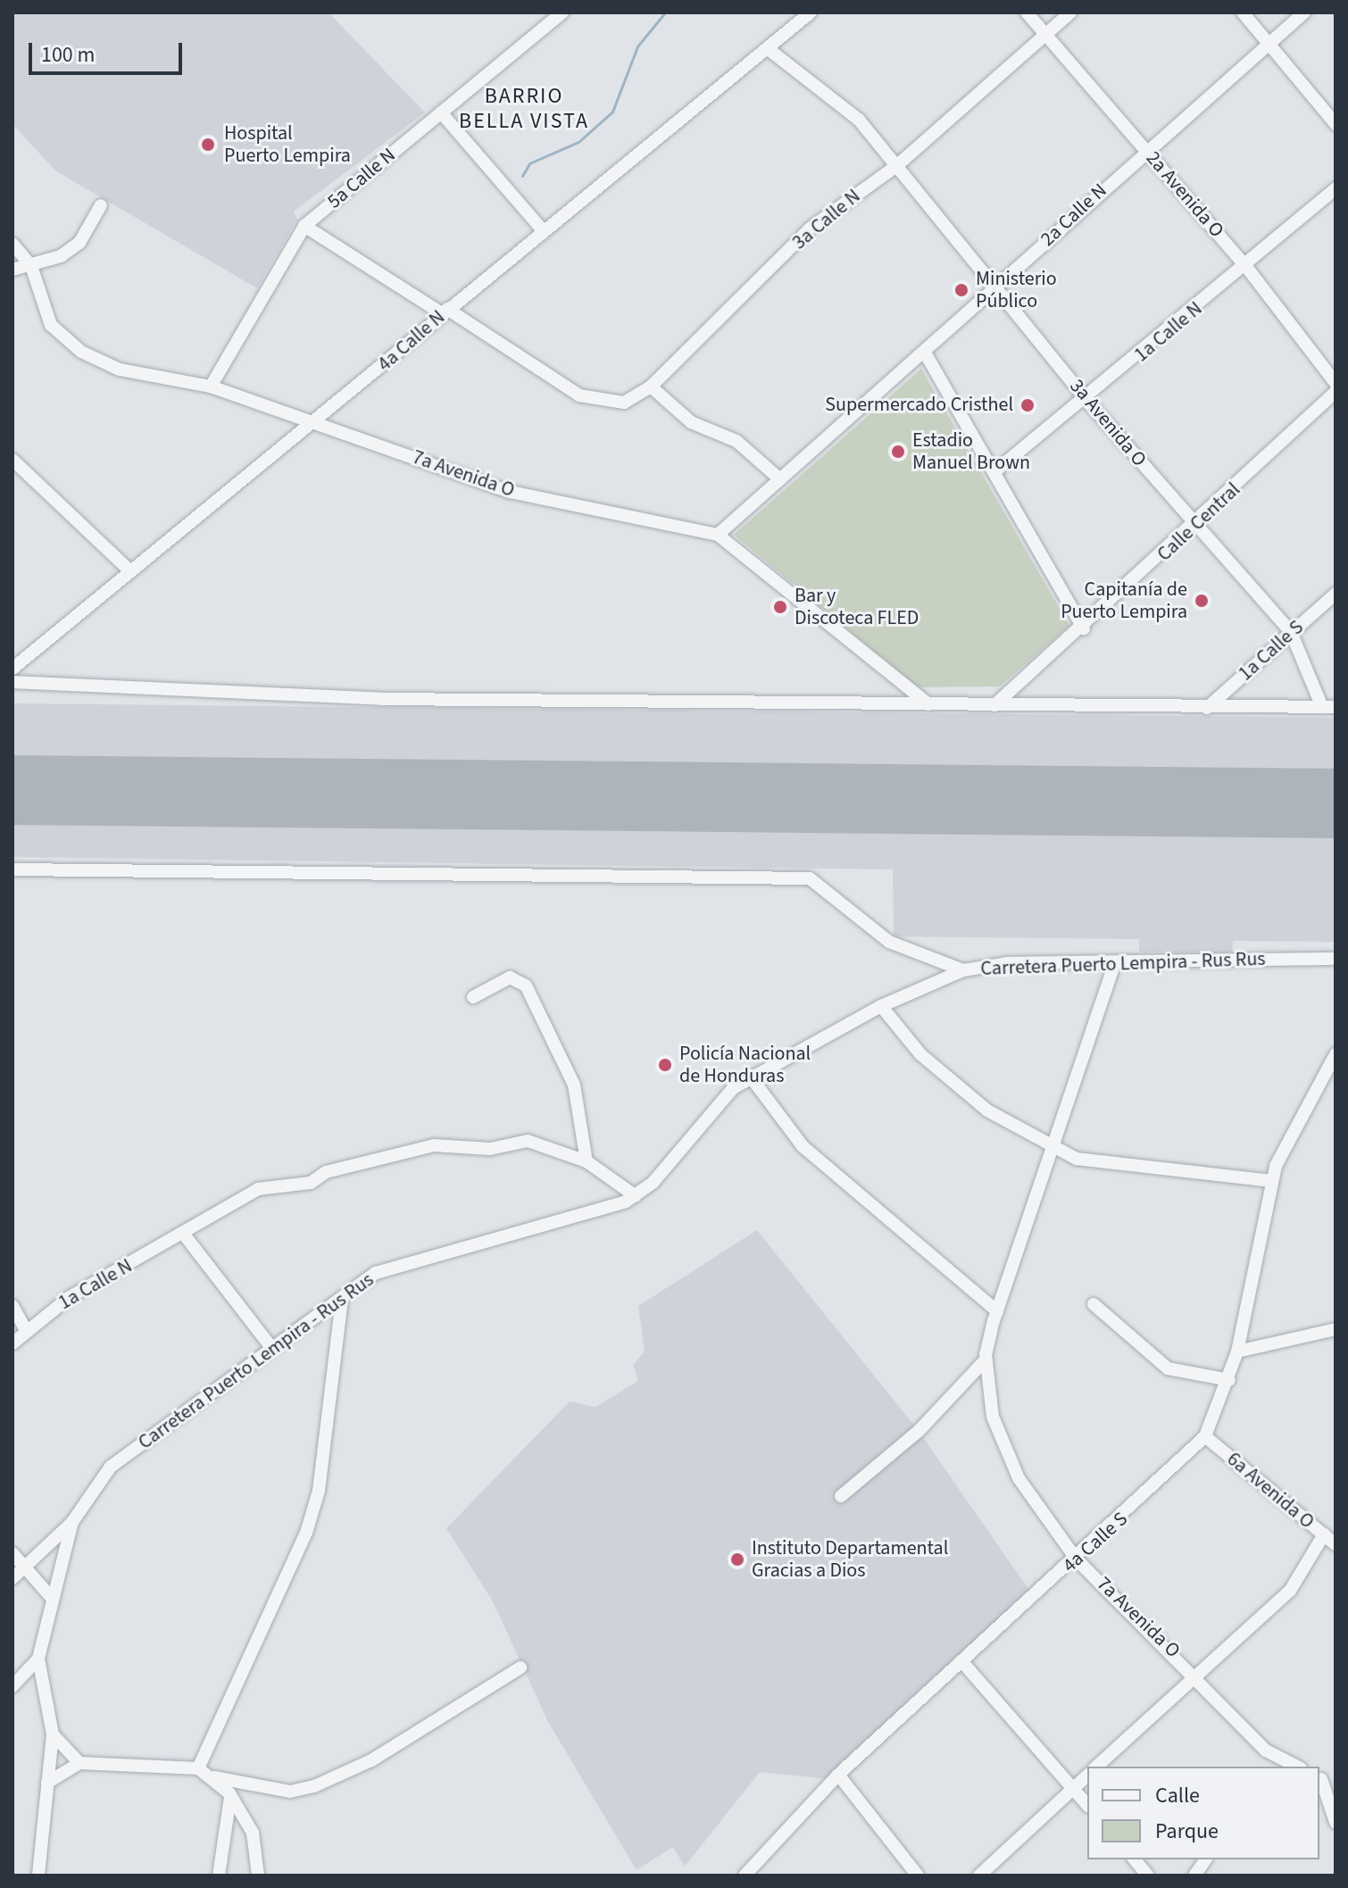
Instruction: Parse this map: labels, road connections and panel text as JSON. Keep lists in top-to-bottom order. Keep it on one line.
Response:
{"streets":{"street":["5a Calle N","2a Avenida O","2a Calle N","3a Calle N","1a Calle N","4a Calle N","3a Avenida O","7a Avenida O","Calle Central","1a Calle S","Carretera Puerto Lempira - Rus Rus","6a Avenida O","4a Calle S"]},"crossings":[["5a Calle N","7a Avenida O"],["2a Avenida O","2a Calle N"],["2a Avenida O","3a Calle N"],["2a Avenida O","1a Calle N"],["2a Calle N","3a Avenida O"],["2a Calle N","7a Avenida O"],["3a Calle N","4a Calle N"],["3a Calle N","3a Avenida O"],["1a Calle N","3a Avenida O"],["1a Calle N","Carretera Puerto Lempira - Rus Rus"],["4a Calle N","3a Avenida O"],["4a Calle N","7a Avenida O"],["3a Avenida O","Calle Central"],["3a Avenida O","1a Calle S"],["7a Avenida O","4a Calle S"],["6a Avenida O","4a Calle S"]],"districts":["BARRIO BELLA VISTA"],"places":["Hospital Puerto Lempira","Ministerio Público","Supermercado Cristhel","Estadio Manuel Brown","Capitanía de Puerto Lempira","Bar y Discoteca FLED","Policía Nacional de Honduras","Instituto Departamental Gracias a Dios"],"legend":["Calle","Parque"],"scale_bar":"100 m"}
